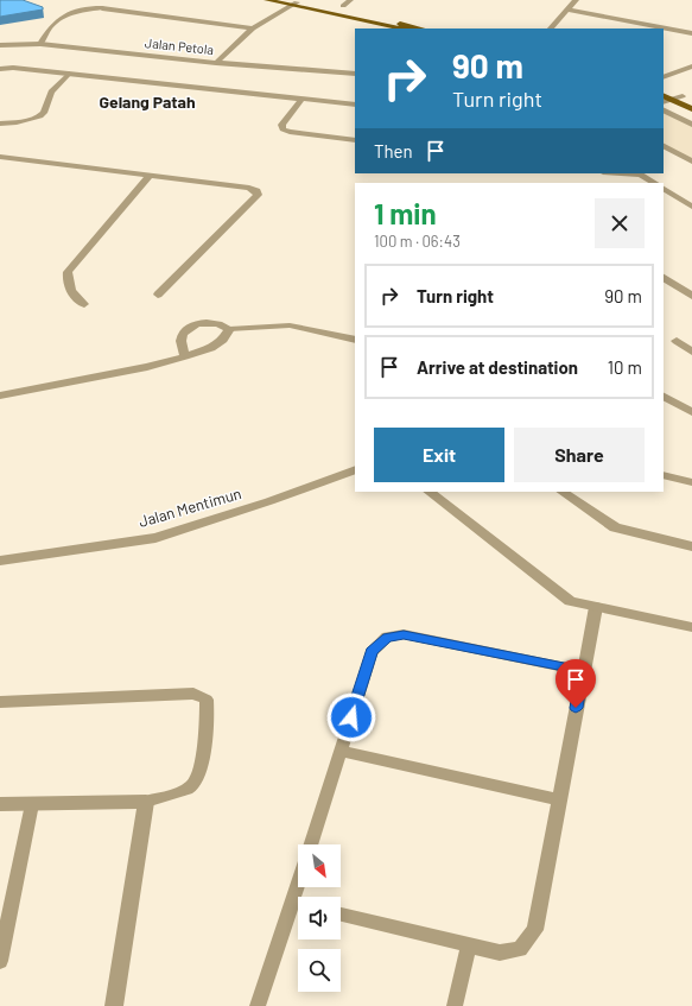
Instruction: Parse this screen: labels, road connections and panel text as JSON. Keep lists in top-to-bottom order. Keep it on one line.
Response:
{"streets":{"street":["Jalan Petola","Jalan Mentimun"]},"districts":["Gelang Patah"],"north":"bottom right","page":{"turn":["90 m","Turn right"],"then":"Then","heading":["1 min","100 m · 06:43"],"list":[{"name":"Turn right","value":"90 m"},{"name":"Arrive at destination","value":"10 m"}],"buttons":["Exit","Share"]}}
